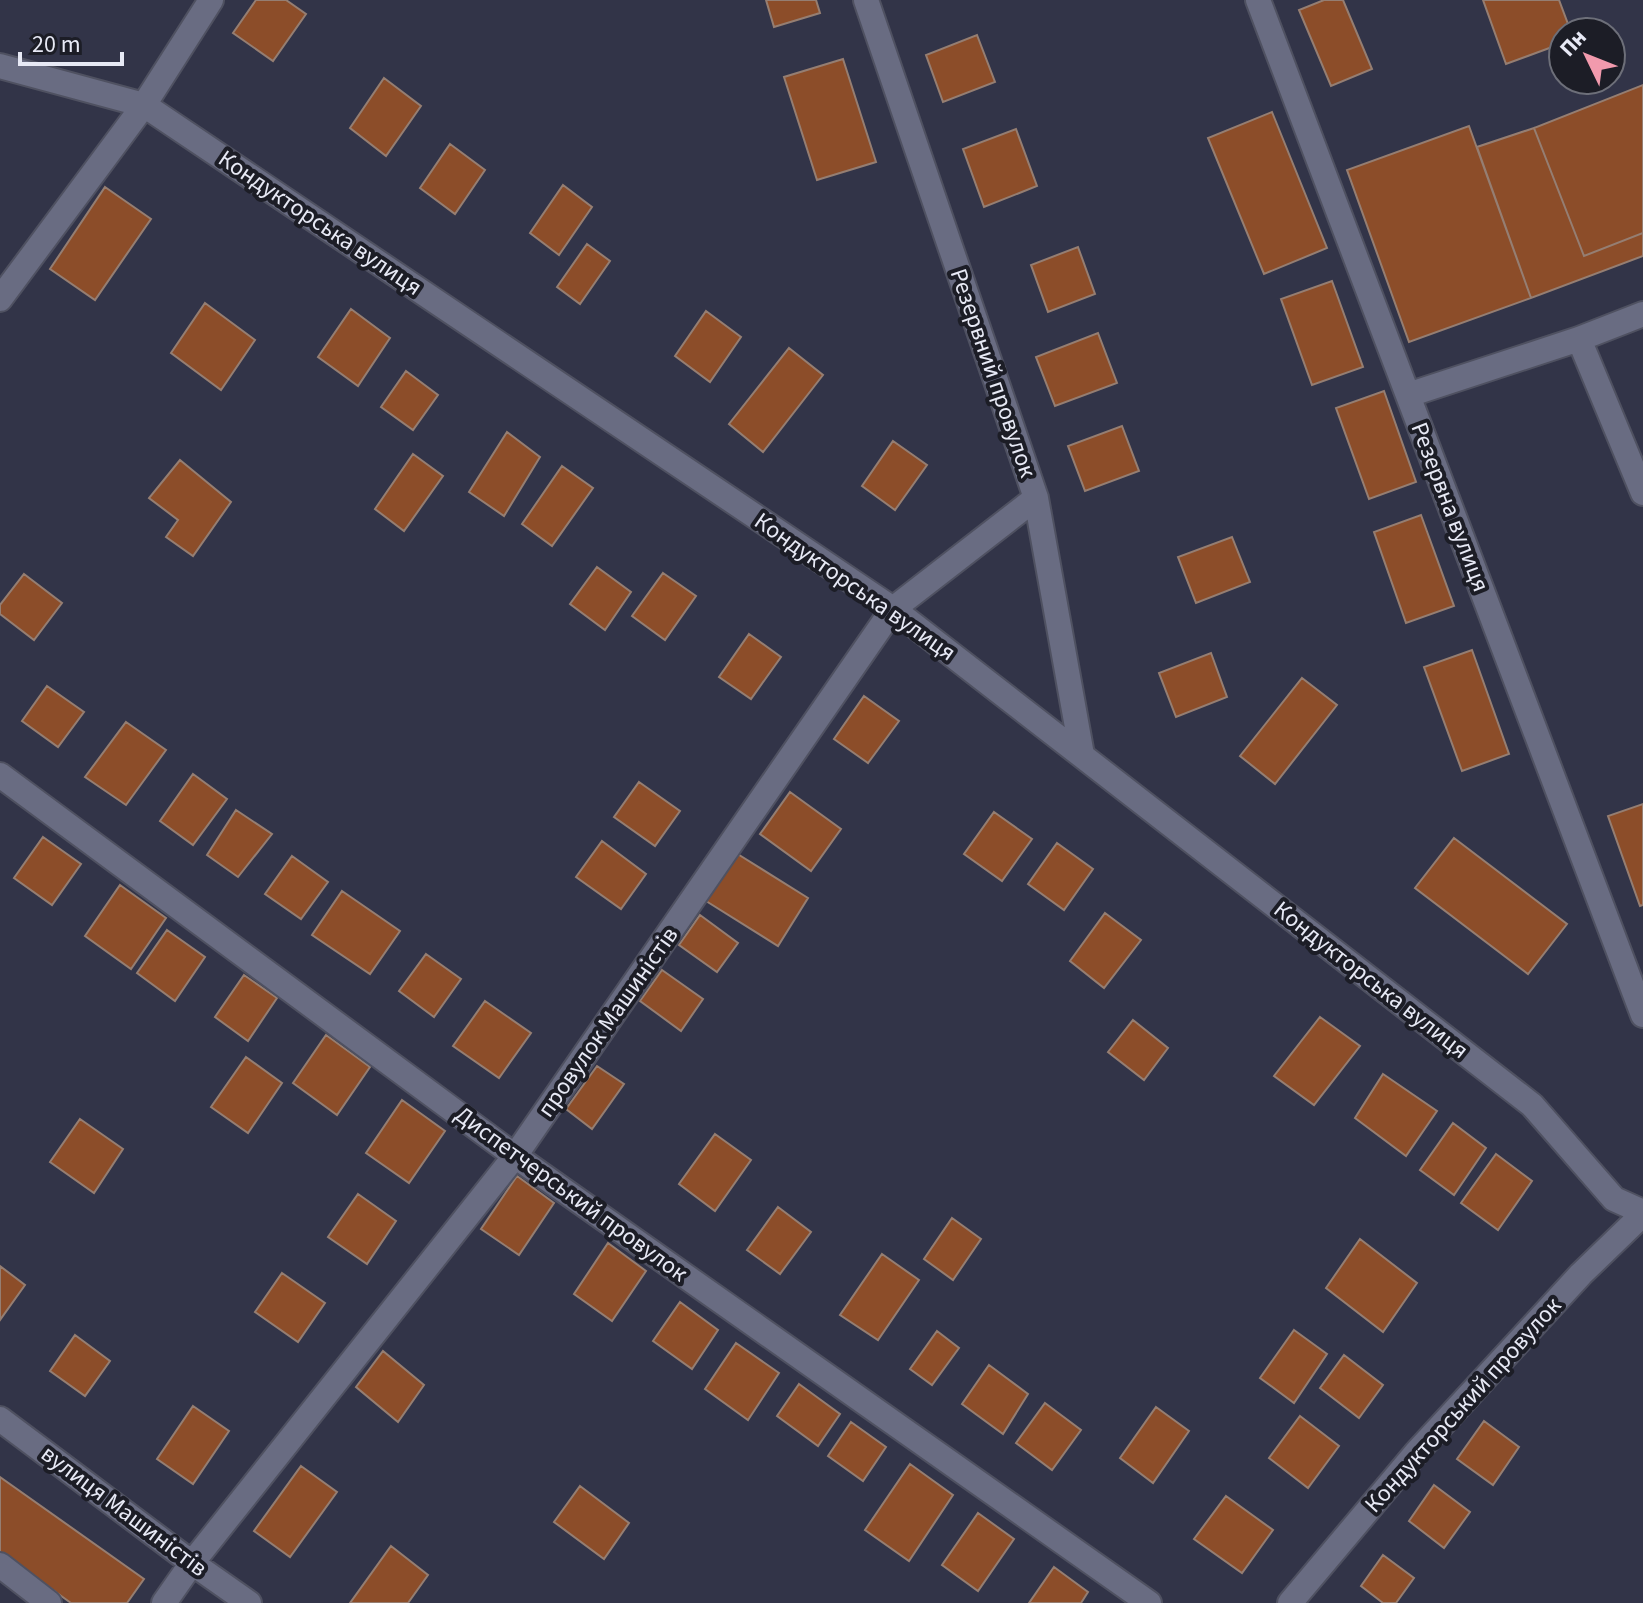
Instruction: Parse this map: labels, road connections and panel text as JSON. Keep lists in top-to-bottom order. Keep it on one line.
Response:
{"streets":{"street":["Кондукторська вулиця","Резервний провулок","Резервна вулиця","провулок Машиністів","Диспетчерський провулок","Кондукторський провулок","вулиця Машиністів"]},"crossings":[["Кондукторська вулиця","Резервний провулок"],["Кондукторська вулиця","провулок Машиністів"],["Кондукторська вулиця","Кондукторський провулок"],["Резервний провулок","провулок Машиністів"],["провулок Машиністів","Диспетчерський провулок"],["провулок Машиністів","вулиця Машиністів"]],"scale_bar":"20 m","north":"top left"}
